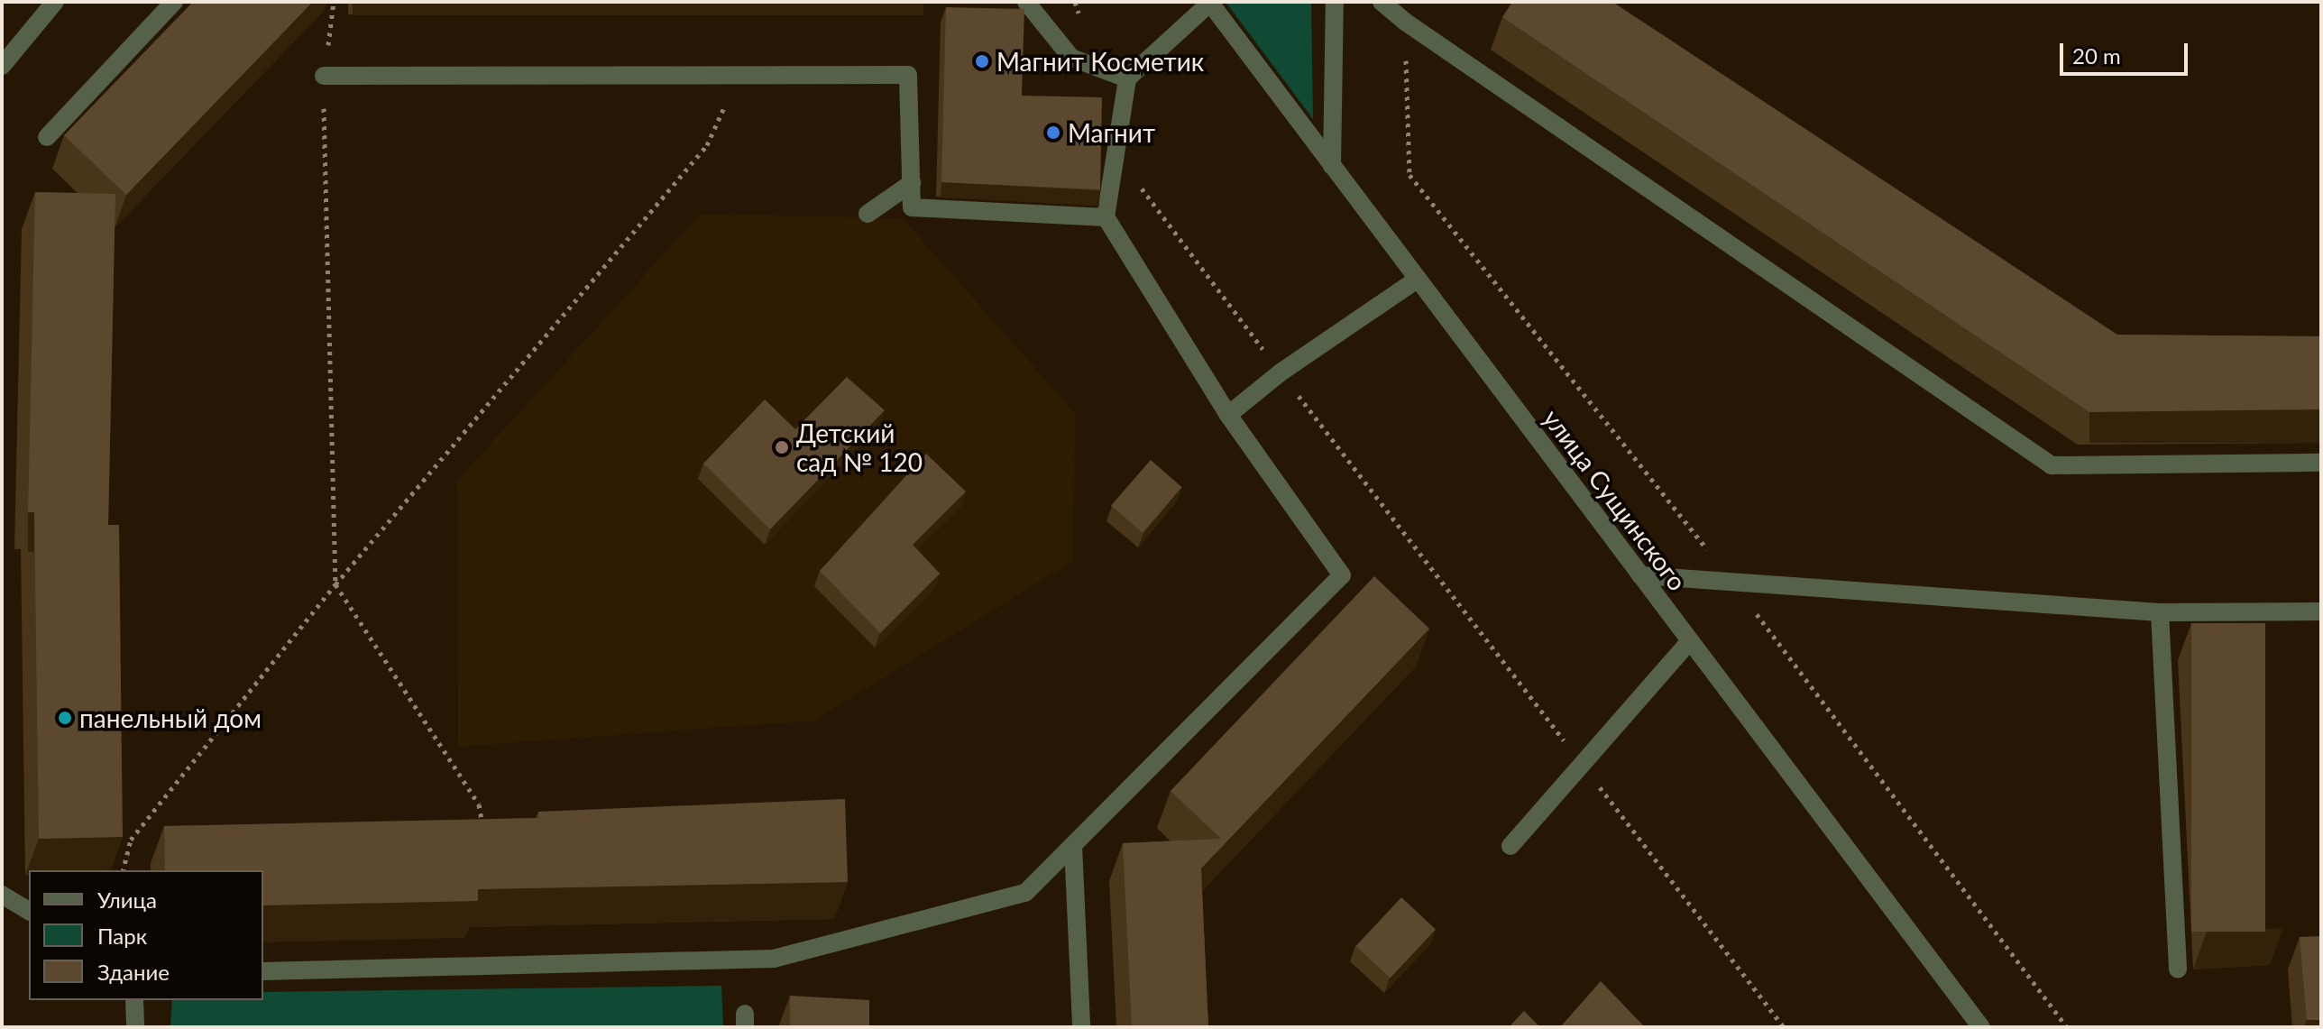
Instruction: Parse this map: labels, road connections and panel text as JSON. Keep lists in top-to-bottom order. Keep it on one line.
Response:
{"streets":{"street":["улица Сущинского"]},"places":["Магнит Косметик","Магнит","Детский сад № 120","панельный дом"],"legend":["Улица","Парк","Здание"],"scale_bar":"20 m"}
